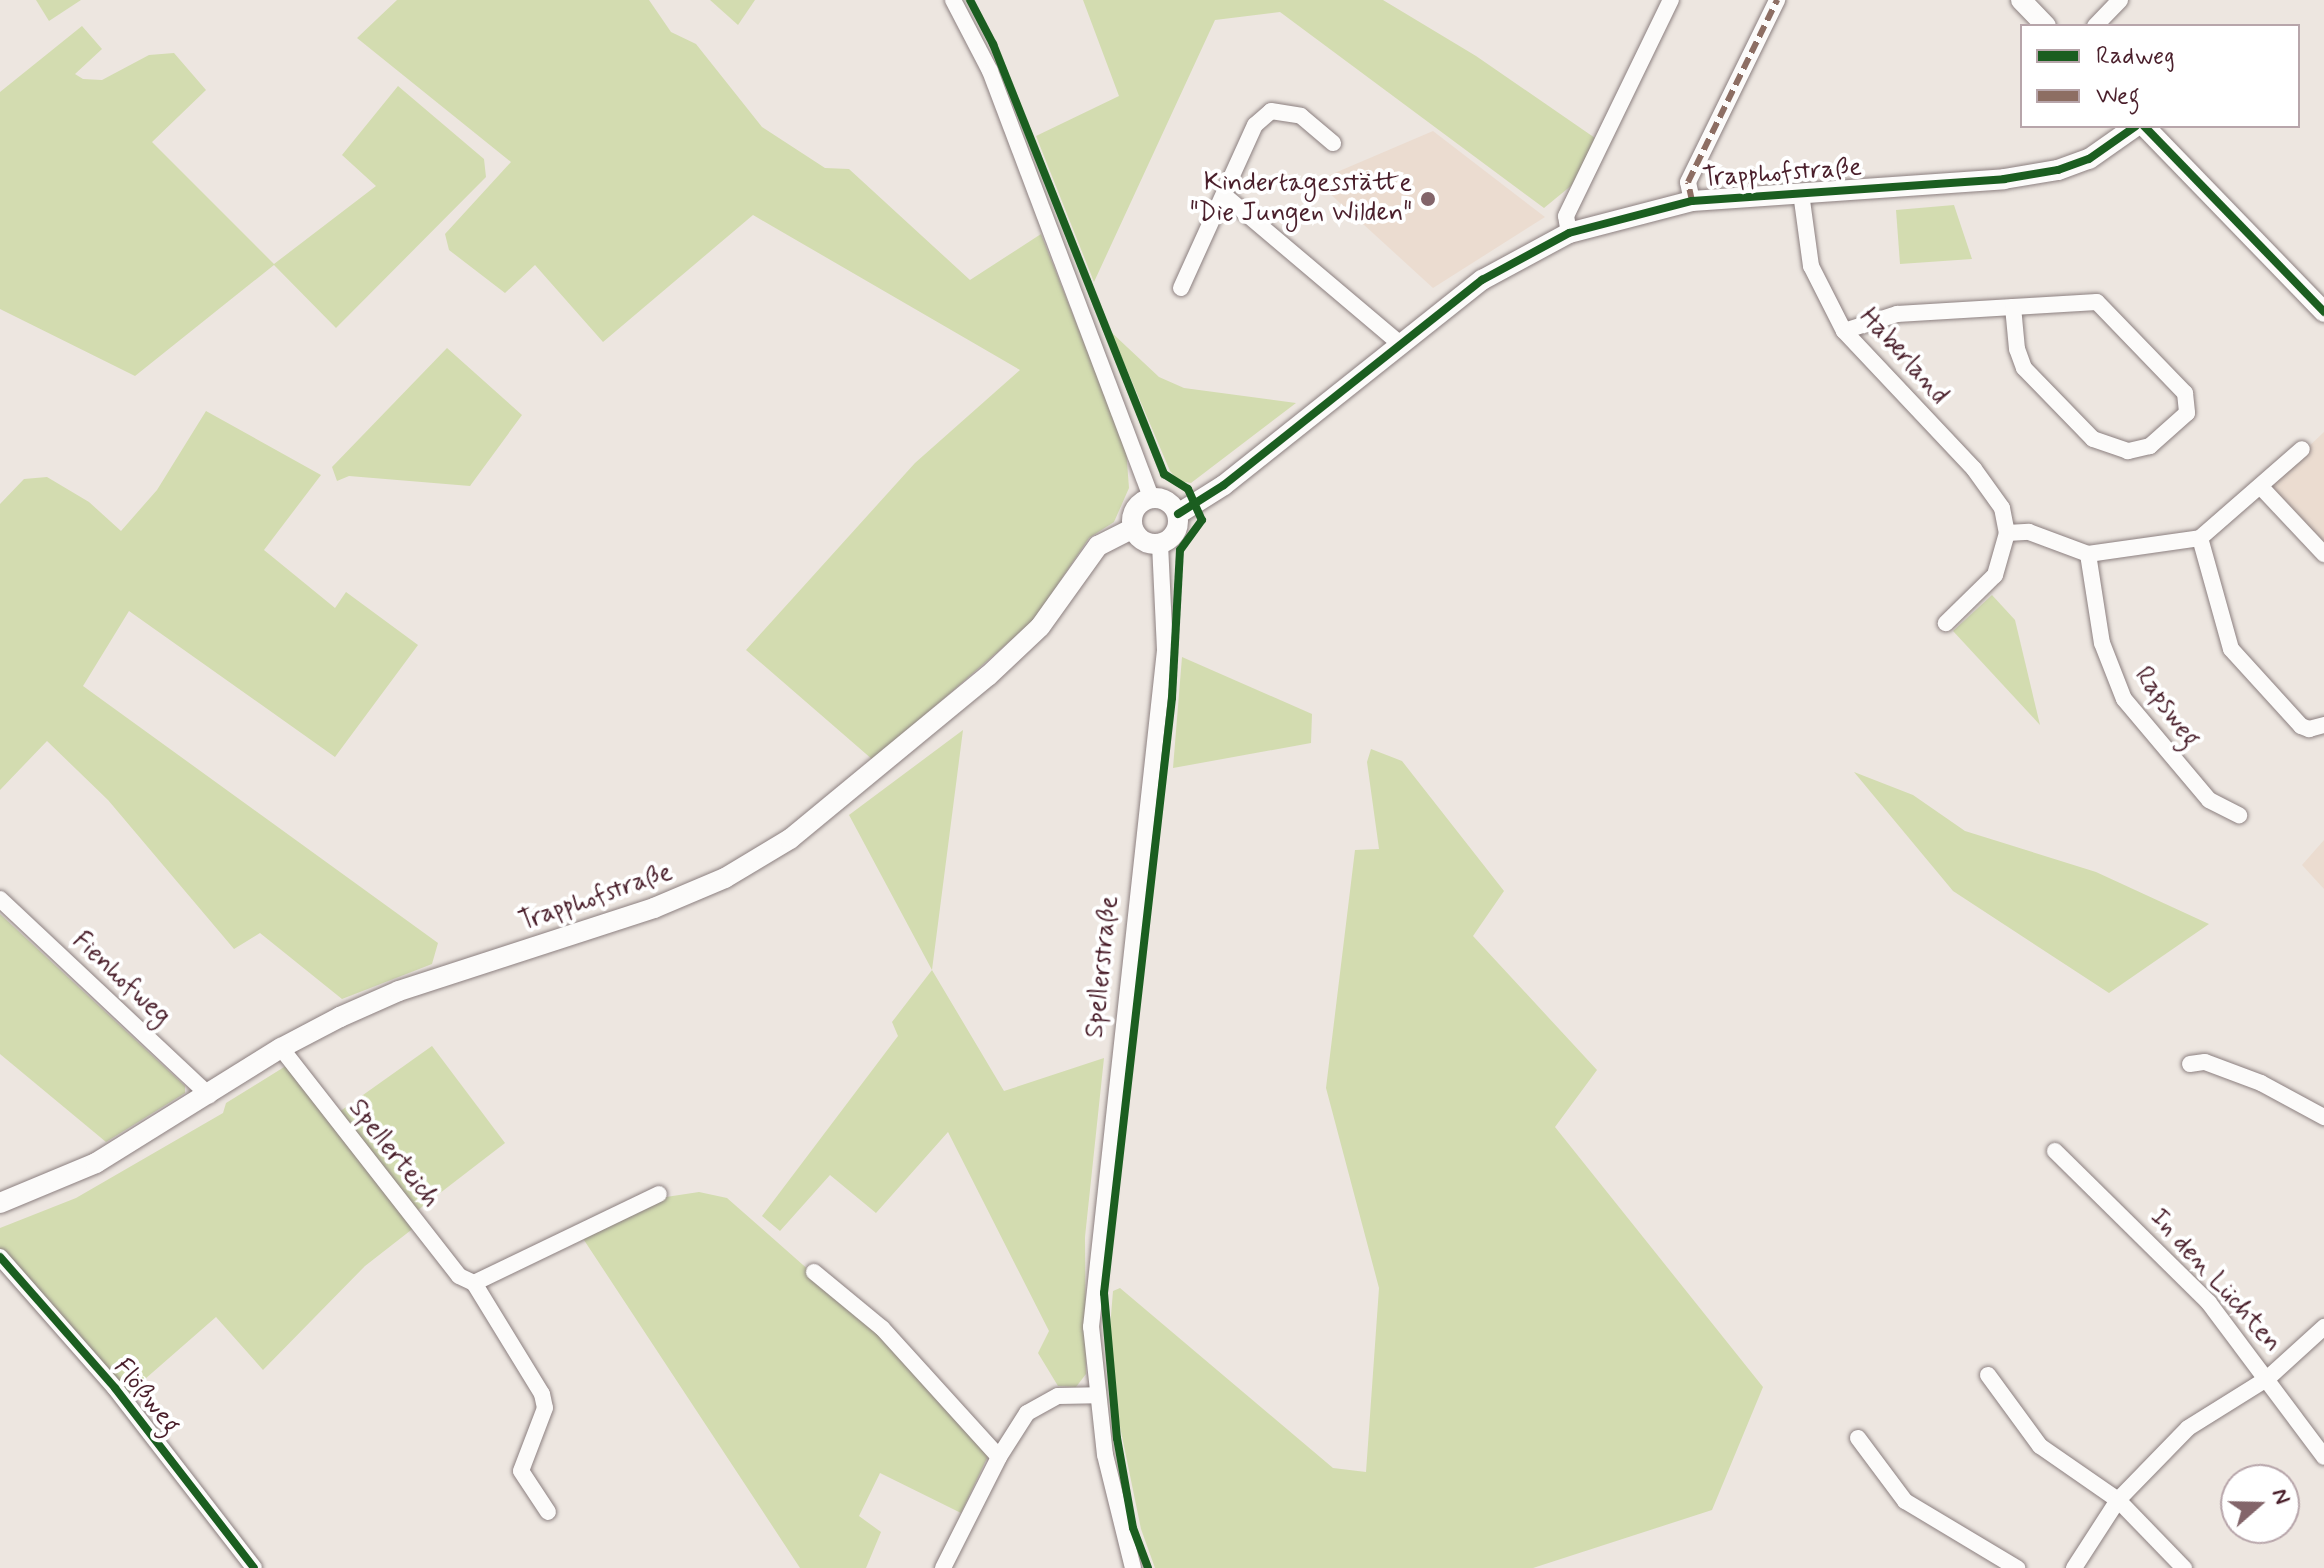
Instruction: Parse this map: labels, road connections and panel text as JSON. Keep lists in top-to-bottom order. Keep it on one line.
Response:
{"streets":{"street":["Trapphofstraße","Haberland","Rapsweg","Spellerstraße","Fienhofweg","Spellerteich","In den Lüchten","Flößweg"]},"crossings":[["Trapphofstraße","Haberland"],["Trapphofstraße","Spellerstraße"],["Trapphofstraße","Fienhofweg"],["Trapphofstraße","Spellerteich"]],"places":["Kindertagesstätte \"Die Jungen Wilden\""],"legend":["Radweg","Weg"],"north":"right"}
